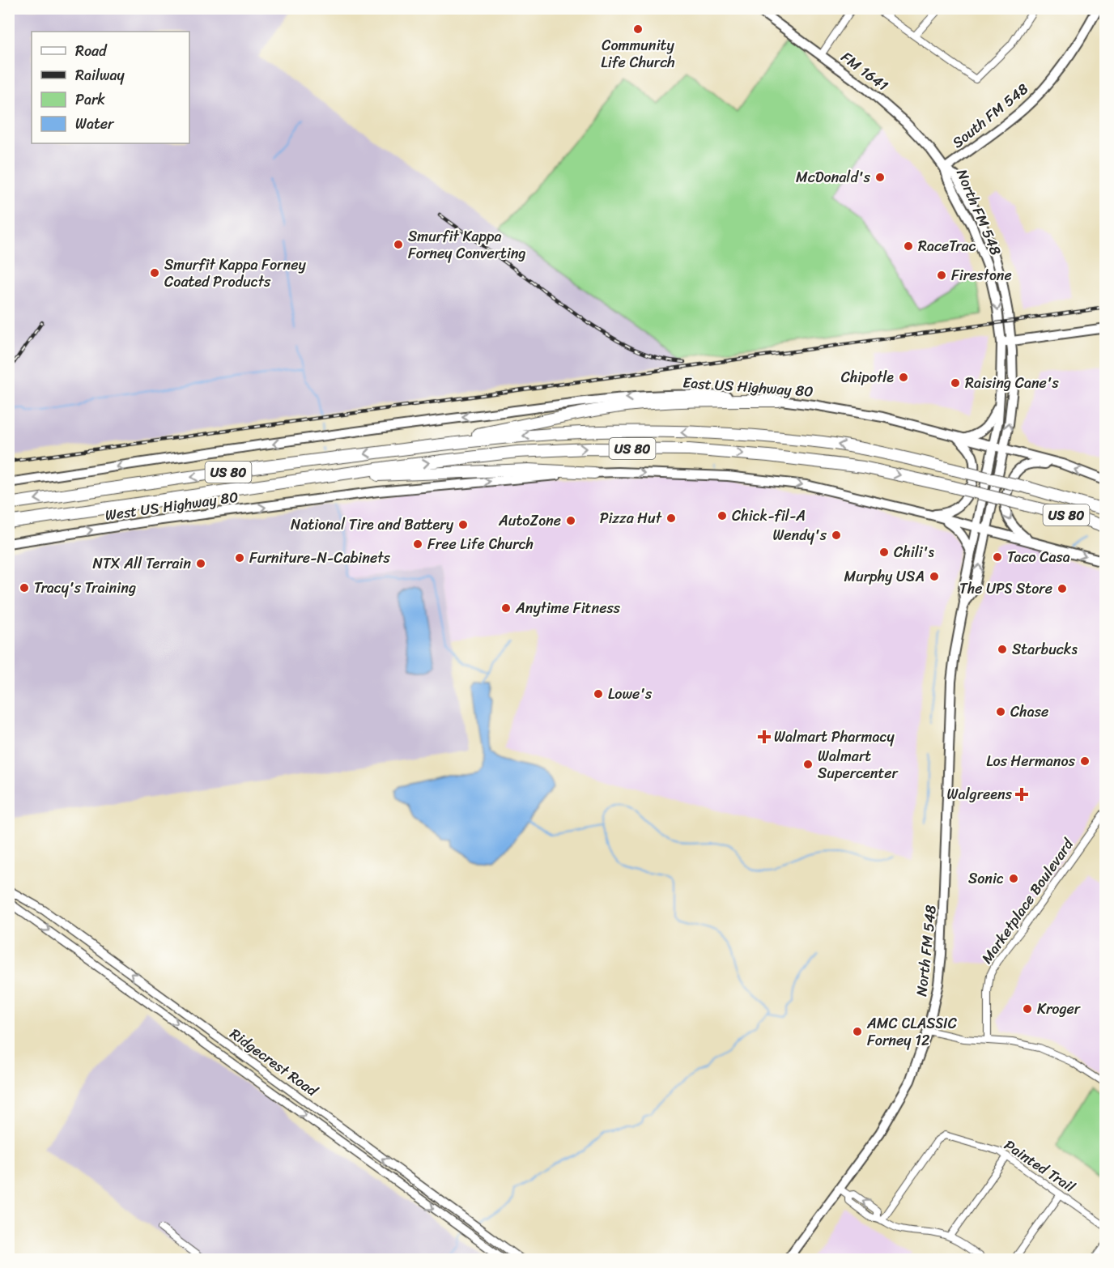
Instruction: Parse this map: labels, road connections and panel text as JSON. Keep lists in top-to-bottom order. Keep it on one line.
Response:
{"streets":{"highway":["US 80"],"main road":["FM 1641","South FM 548","North FM 548","East US Highway 80","West US Highway 80"],"street":["Marketplace Boulevard","Ridgecrest Road","Painted Trail"]},"crossings":[["FM 1641","South FM 548"],["FM 1641","North FM 548"],["South FM 548","North FM 548"],["North FM 548","East US Highway 80"]],"one_way":["East US Highway 80","West US Highway 80"],"places":{"other":["Community Life Church","McDonald's","Smurfit Kappa Forney Converting","RaceTrac","Smurfit Kappa Forney Coated Products","Firestone","Chipotle","Raising Cane's","Chick-fil-A","Pizza Hut","AutoZone","National Tire and Battery","Wendy's","Free Life Church","Chili's","Taco Casa","Furniture-N-Cabinets","NTX All Terrain","Murphy USA","Tracy's Training","The UPS Store","Anytime Fitness","Starbucks","Lowe's","Chase","Los Hermanos","Walmart Supercenter","Sonic","Kroger","AMC CLASSIC Forney 12"],"health":["Walmart Pharmacy","Walgreens"]},"legend":["Road","Railway","Park","Water"]}
